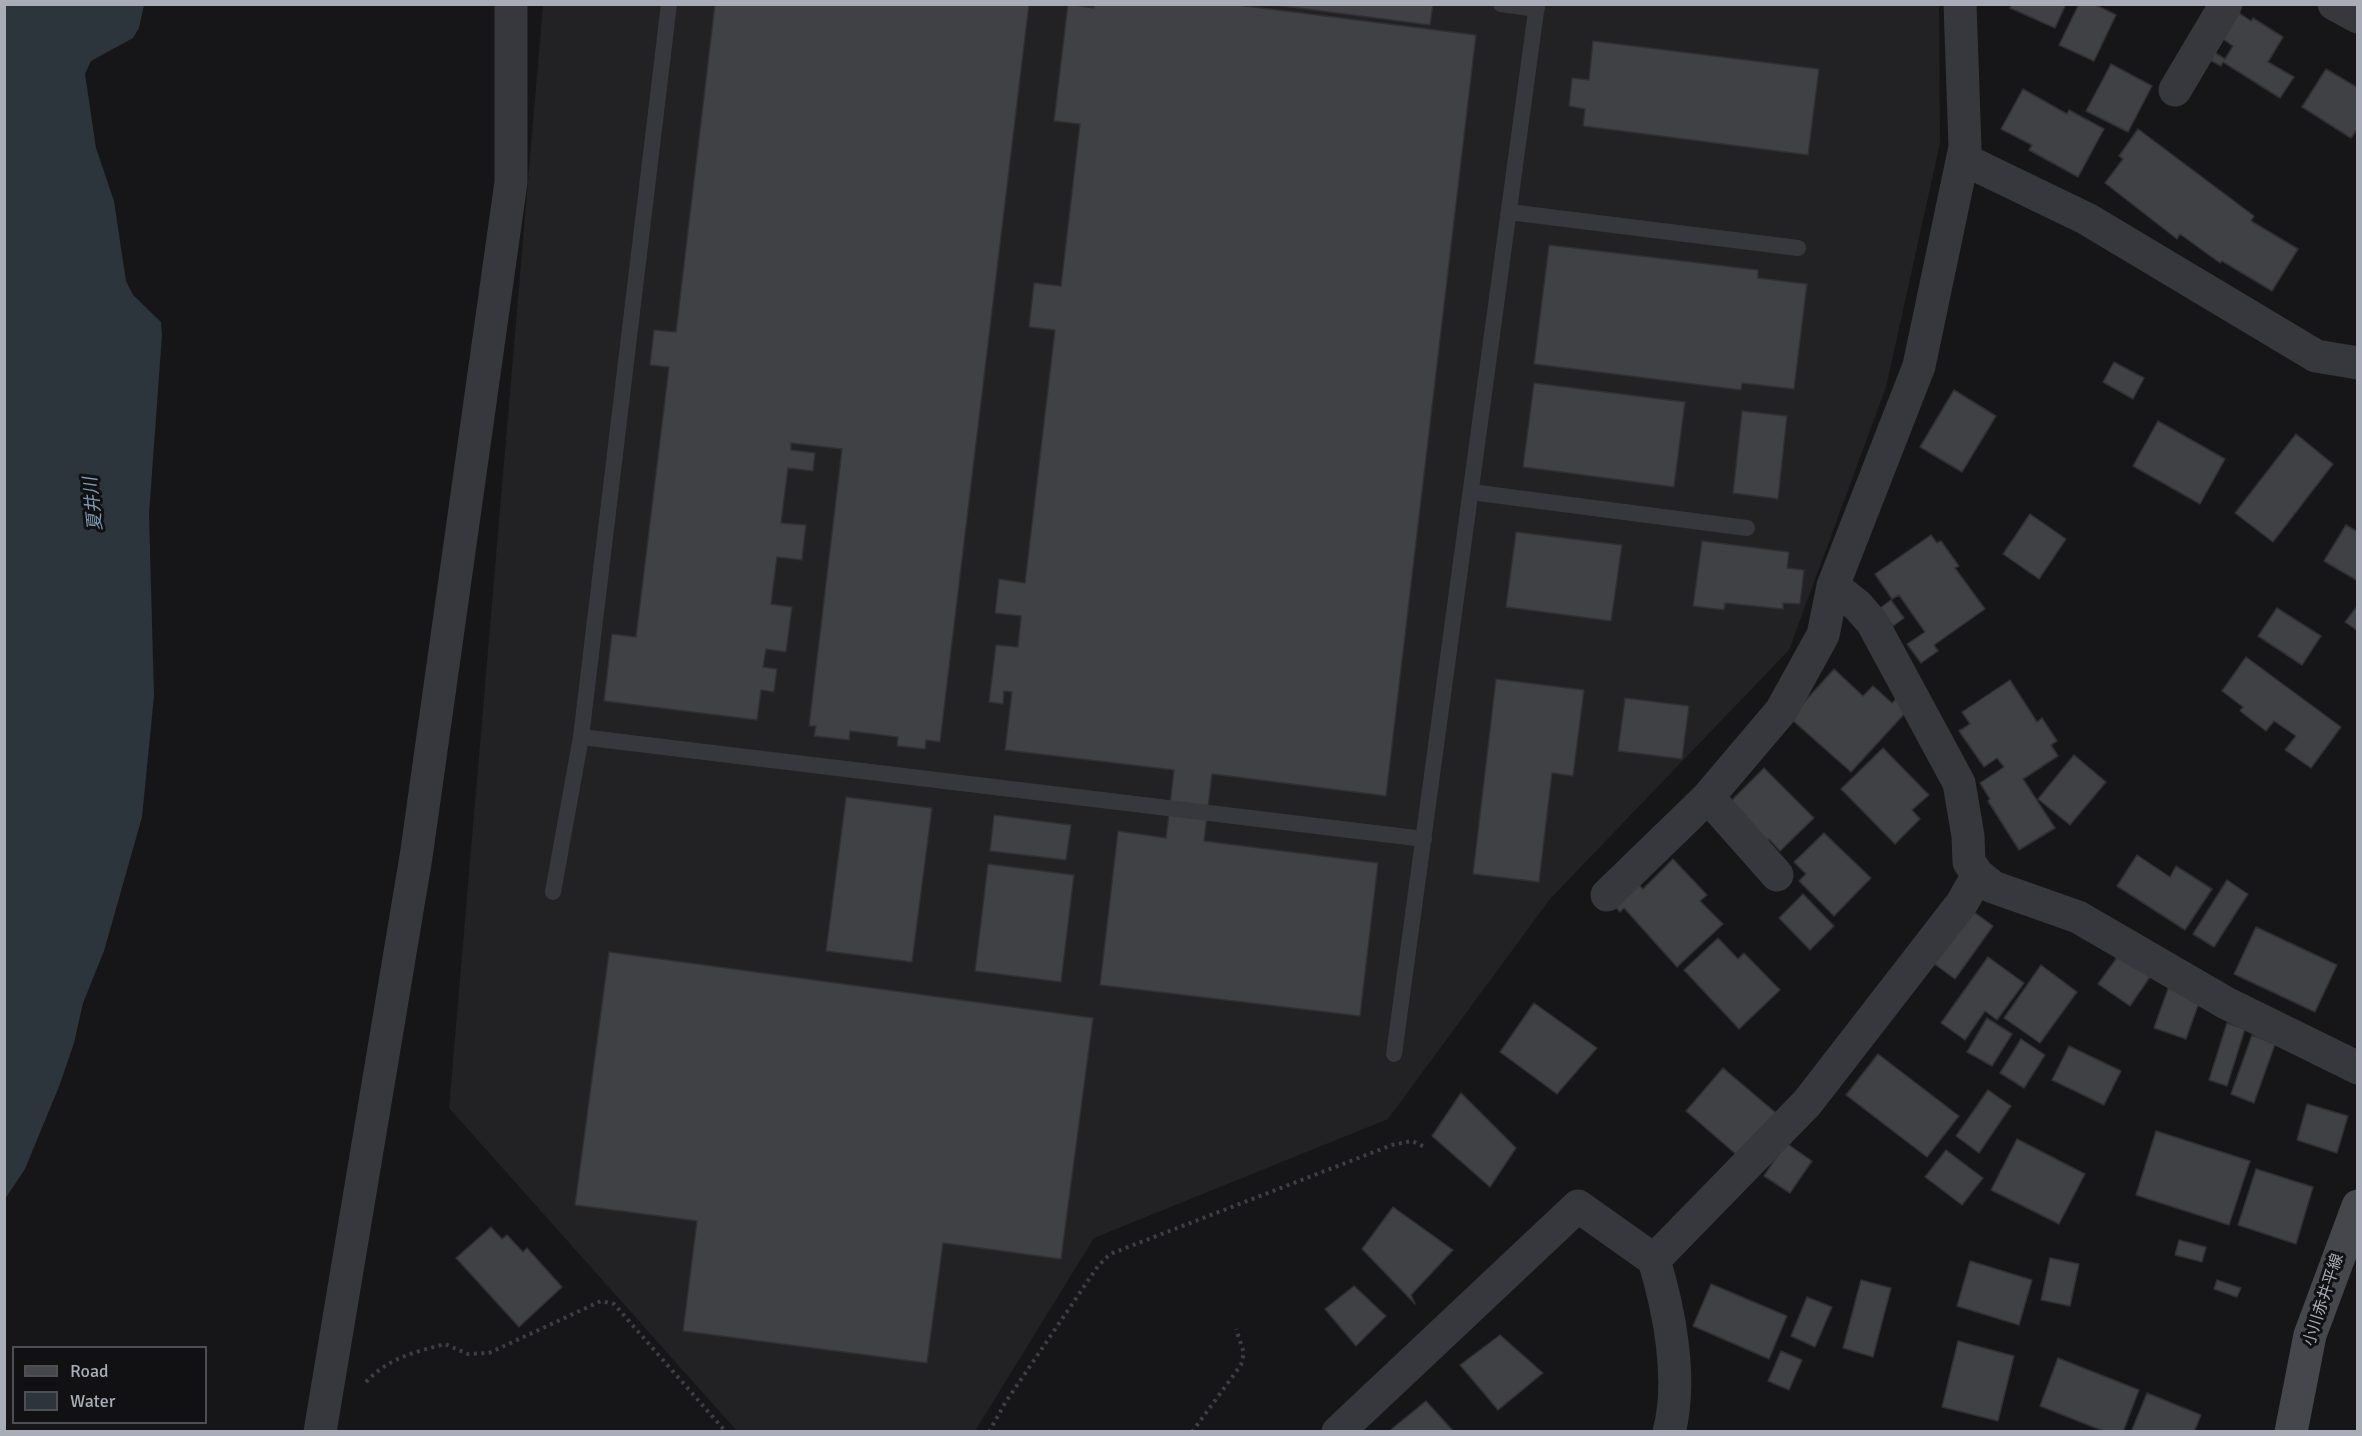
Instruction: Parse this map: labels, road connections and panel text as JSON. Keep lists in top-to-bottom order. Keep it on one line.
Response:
{"streets":{"main road":["小川赤井平線"]},"water":["夏井川"],"legend":["Road","Water"]}
